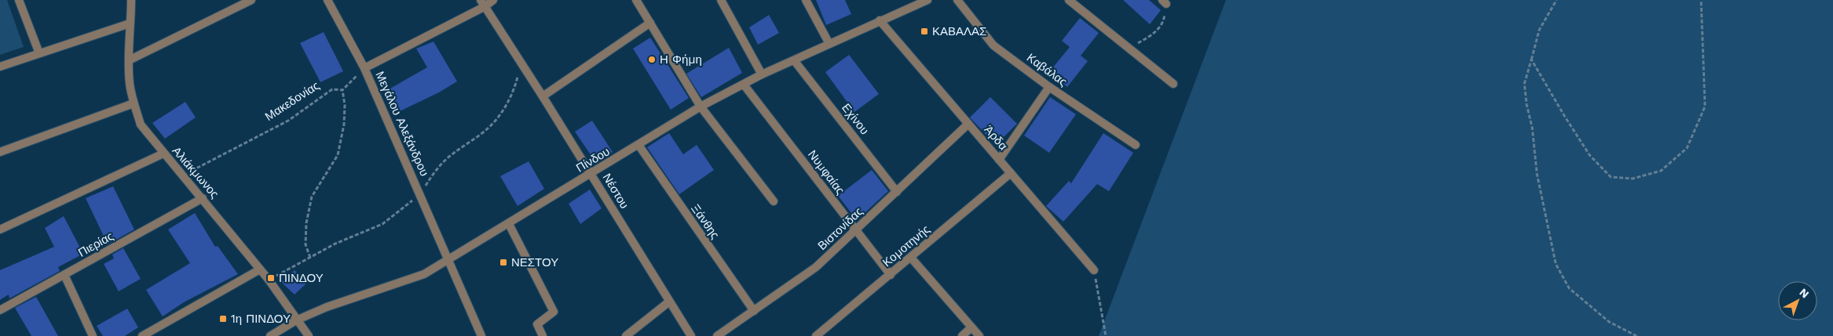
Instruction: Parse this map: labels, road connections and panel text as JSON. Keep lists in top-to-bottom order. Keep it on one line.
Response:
{"streets":{"street":["Καβάλας","Εχίνου","Μεγάλου Αλεξάνδρου","Άρδα","Πίνδου","Αλιάκμωνος","Νυμφαίας","Νέστου","Ξάνθης","Βιστονίδας","Πιερίας","Κομοτηνής"],"path":["Μακεδονίας"]},"crossings":[["Μακεδονίας","Αλιάκμωνος"],["Εχίνου","Πίνδου"],["Εχίνου","Βιστονίδας"],["Μεγάλου Αλεξάνδρου","Πίνδου"],["Άρδα","Πίνδου"],["Άρδα","Βιστονίδας"],["Άρδα","Κομοτηνής"],["Πίνδου","Αλιάκμωνος"],["Πίνδου","Νυμφαίας"],["Πίνδου","Νέστου"],["Πίνδου","Ξάνθης"],["Αλιάκμωνος","Πιερίας"],["Νυμφαίας","Βιστονίδας"],["Νυμφαίας","Κομοτηνής"],["Ξάνθης","Βιστονίδας"]],"places":{"transit":["ΚΑΒΑΛΑΣ","ΝΕΣΤΟΥ","ΠΙΝΔΟΥ","1η ΠΙΝΔΟΥ"],"other":["Η Φήμη"]},"north":"top right"}
